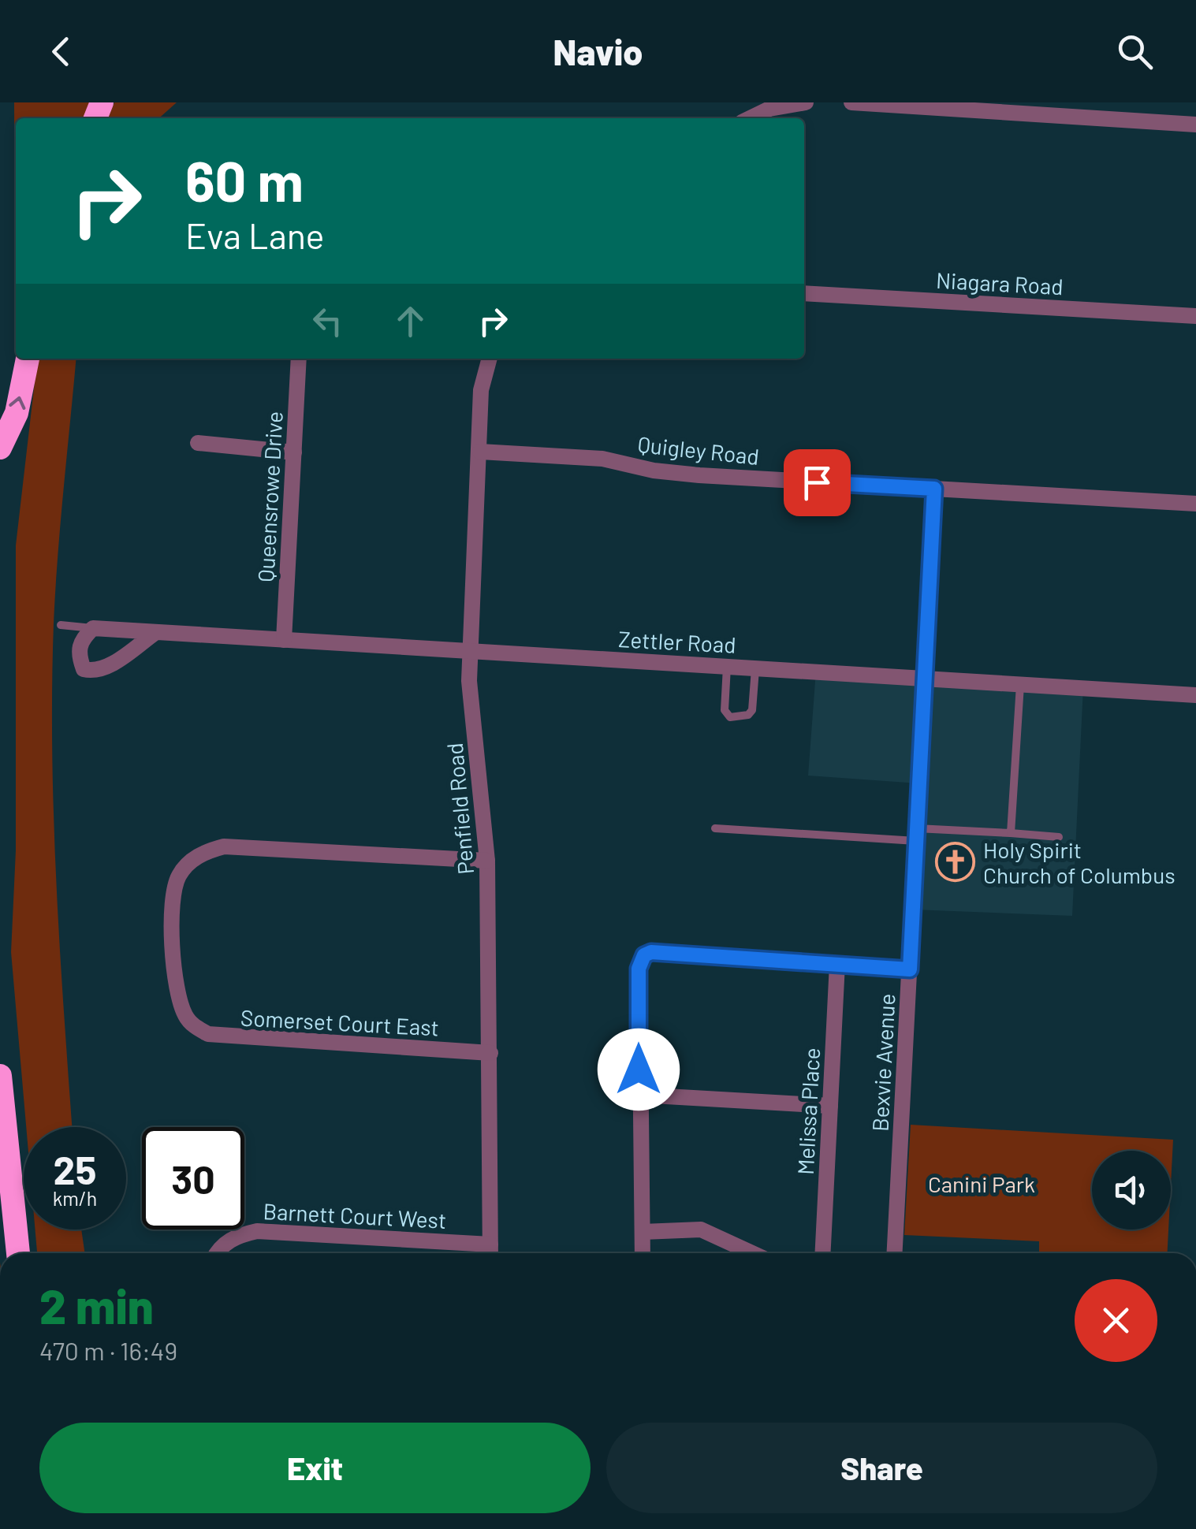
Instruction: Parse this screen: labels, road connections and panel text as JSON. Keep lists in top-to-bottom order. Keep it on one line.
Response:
{"streets":{"street":["Niagara Road","Quigley Road","Queensrowe Drive","Zettler Road","Penfield Road","Somerset Court East","Bexvie Avenue","Melissa Place","Barnett Court West"]},"crossings":[["Quigley Road","Penfield Road"],["Quigley Road","Bexvie Avenue"],["Queensrowe Drive","Zettler Road"],["Zettler Road","Penfield Road"],["Zettler Road","Bexvie Avenue"],["Penfield Road","Somerset Court East"],["Penfield Road","Barnett Court West"]],"parks":["Canini Park"],"places":{"church":["Holy Spirit Church of Columbus"]},"page":{"header":"Navio","turn":["60 m","Eva Lane"],"speed":"25 km/h","limit":"30","heading":["2 min","470 m · 16:49"],"buttons":["Exit","Share"]}}
